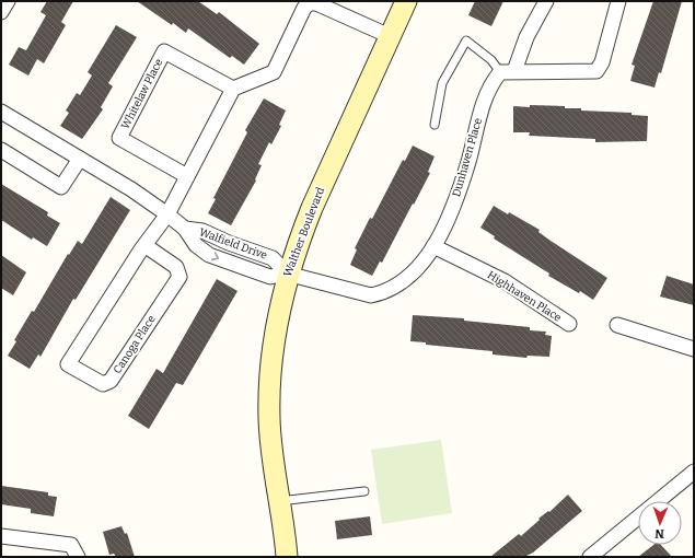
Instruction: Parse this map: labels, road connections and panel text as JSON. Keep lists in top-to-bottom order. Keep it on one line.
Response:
{"streets":{"main road":["Walther Boulevard"],"street":["Whitelaw Place","Dunhaven Place","Walfield Drive","Highhaven Place","Canoga Place"]},"crossings":[["Dunhaven Place","Walther Boulevard"],["Dunhaven Place","Walfield Drive"],["Dunhaven Place","Highhaven Place"],["Walther Boulevard","Walfield Drive"],["Walfield Drive","Canoga Place"]],"north":"bottom"}
